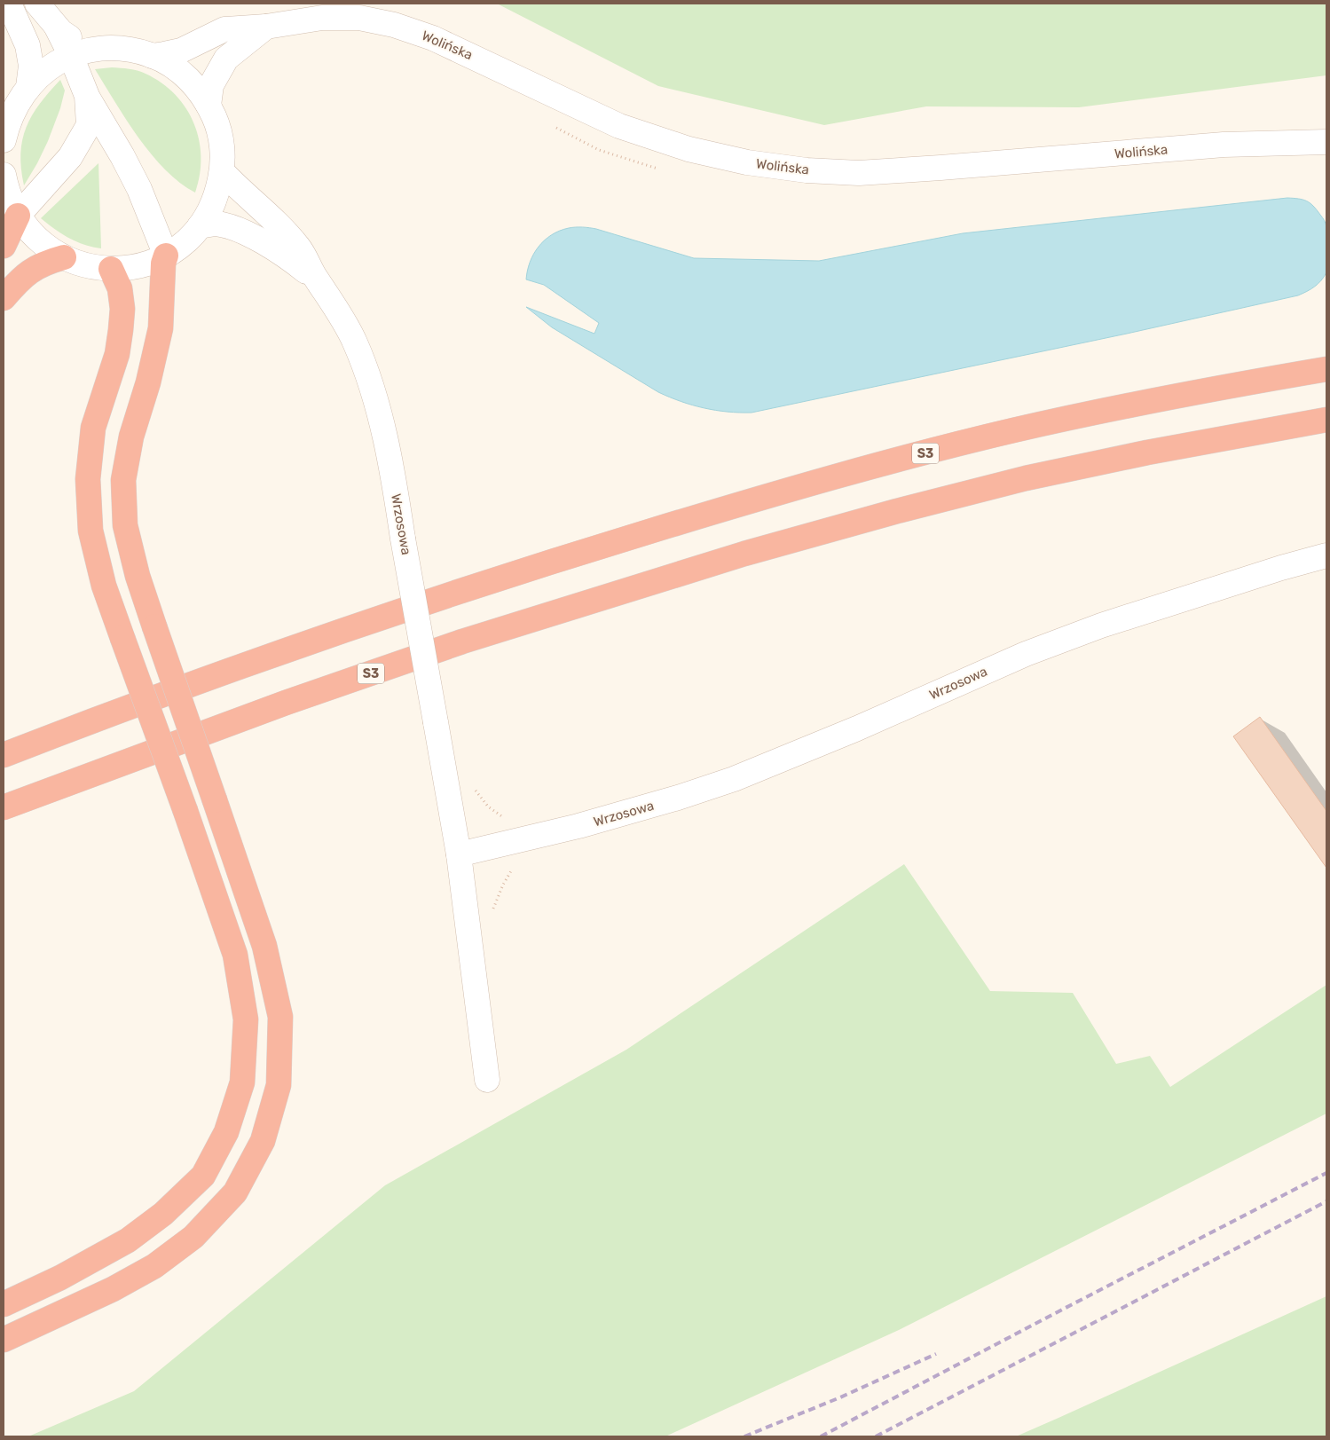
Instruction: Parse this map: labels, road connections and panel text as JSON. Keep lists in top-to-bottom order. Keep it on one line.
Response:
{"streets":{"highway":["S3"],"street":["Wolińska","Wrzosowa"]}}
